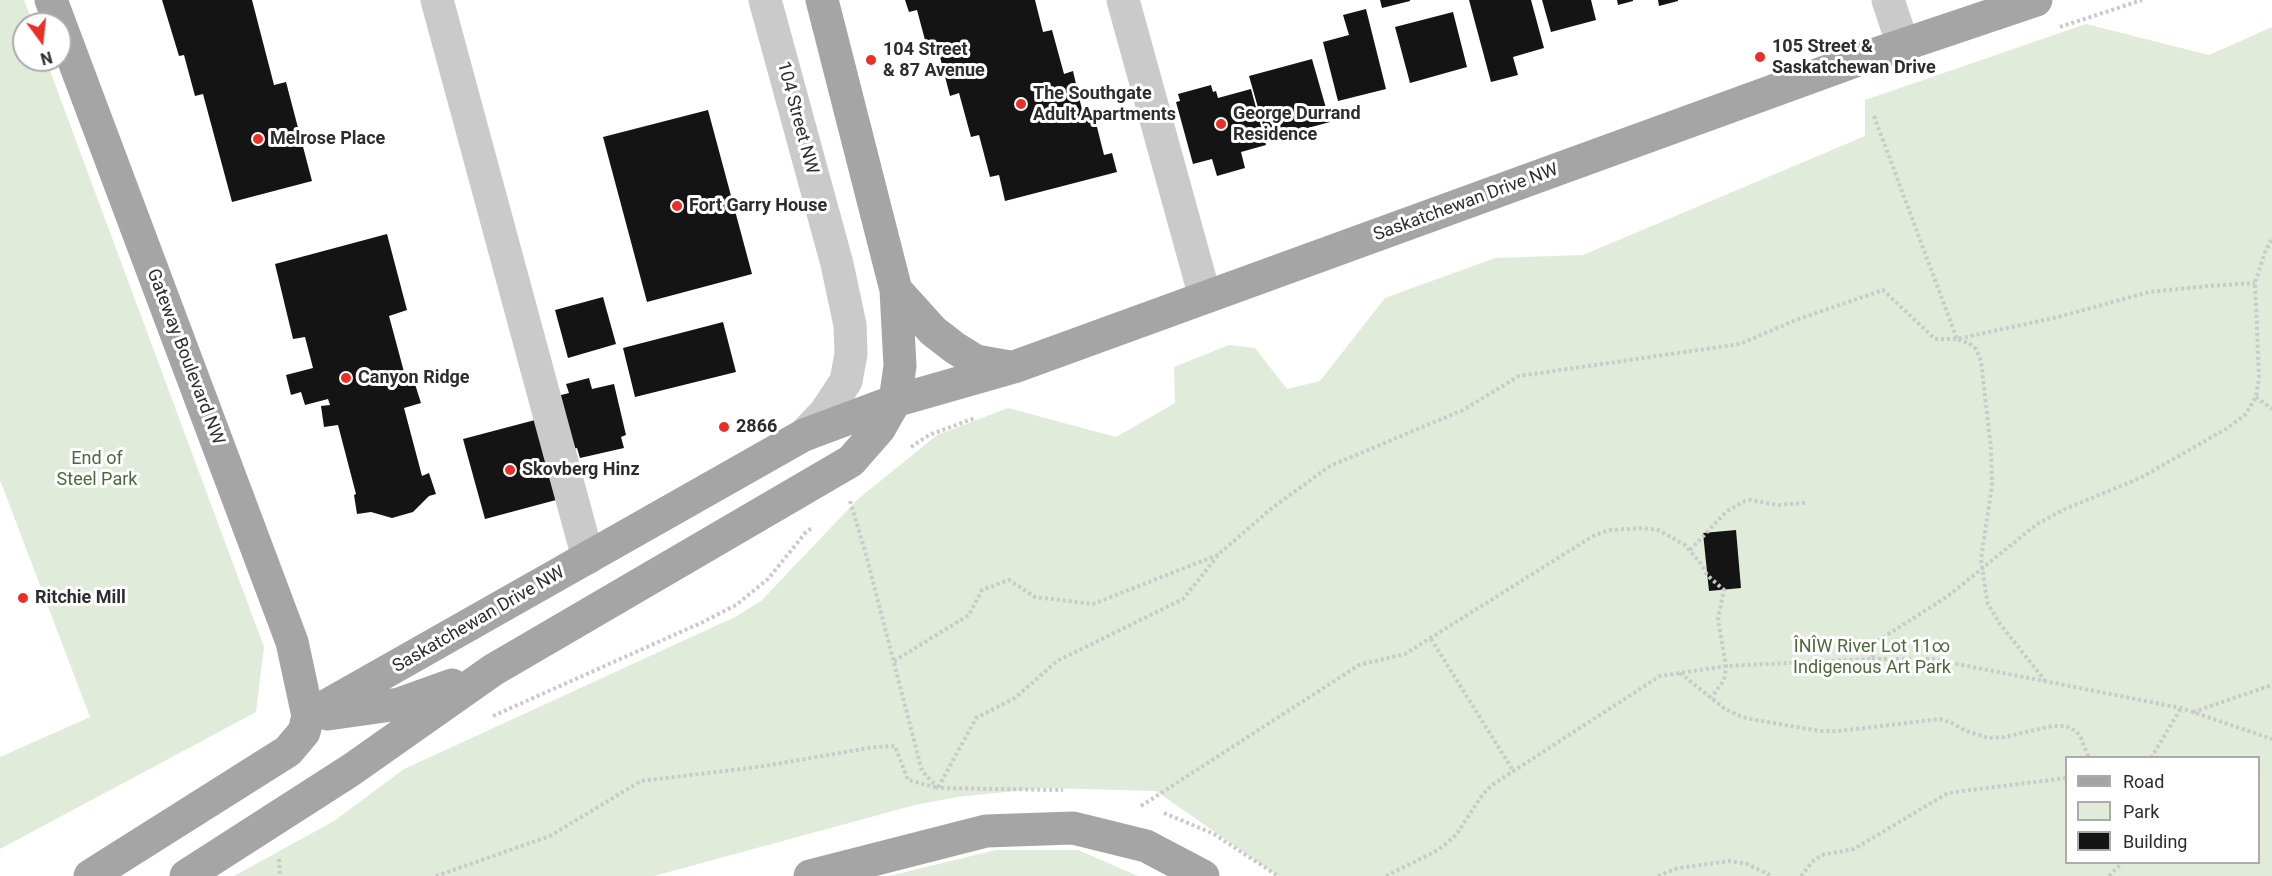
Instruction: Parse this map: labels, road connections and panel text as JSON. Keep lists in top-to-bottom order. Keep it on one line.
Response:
{"streets":{"main road":["Saskatchewan Drive NW","Gateway Boulevard NW"],"street":["104 Street NW"]},"crossings":[["104 Street NW","Saskatchewan Drive NW"],["Saskatchewan Drive NW","Gateway Boulevard NW"]],"parks":["End of Steel Park","ÎNÎW River Lot 11∞ Indigenous Art Park"],"places":["105 Street & Saskatchewan Drive","104 Street & 87 Avenue","The Southgate Adult Apartments","George Durrand Residence","Melrose Place","Fort Garry House","Canyon Ridge","2866","Skovberg Hinz","Ritchie Mill"],"legend":["Road","Park","Building"],"north":"bottom"}
